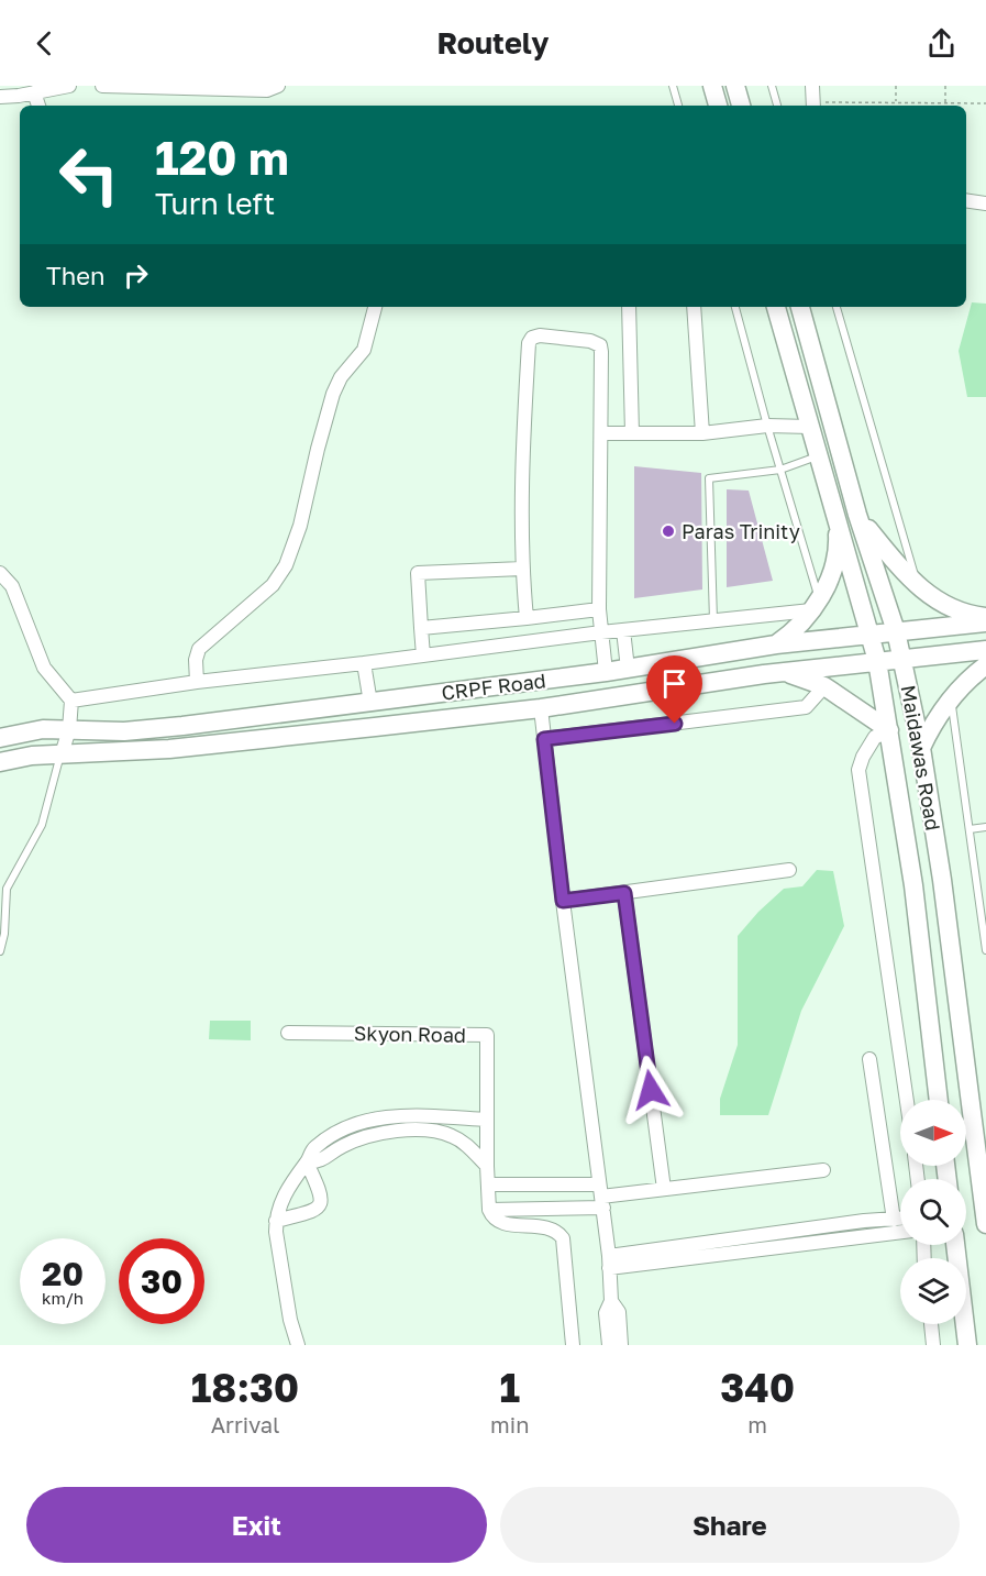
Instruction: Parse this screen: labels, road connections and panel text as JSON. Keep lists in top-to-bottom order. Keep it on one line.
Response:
{"streets":{"street":["CRPF Road","Maidawas Road","Skyon Road"]},"crossings":[["CRPF Road","Maidawas Road"]],"places":["Paras Trinity"],"north":"right","page":{"header":"Routely","turn":["120 m","Turn left"],"then":"Then","speed":"20 km/h","limit":"30","eta":["18:30","Arrival","1","min","340","m"],"buttons":["Exit","Share"]}}
